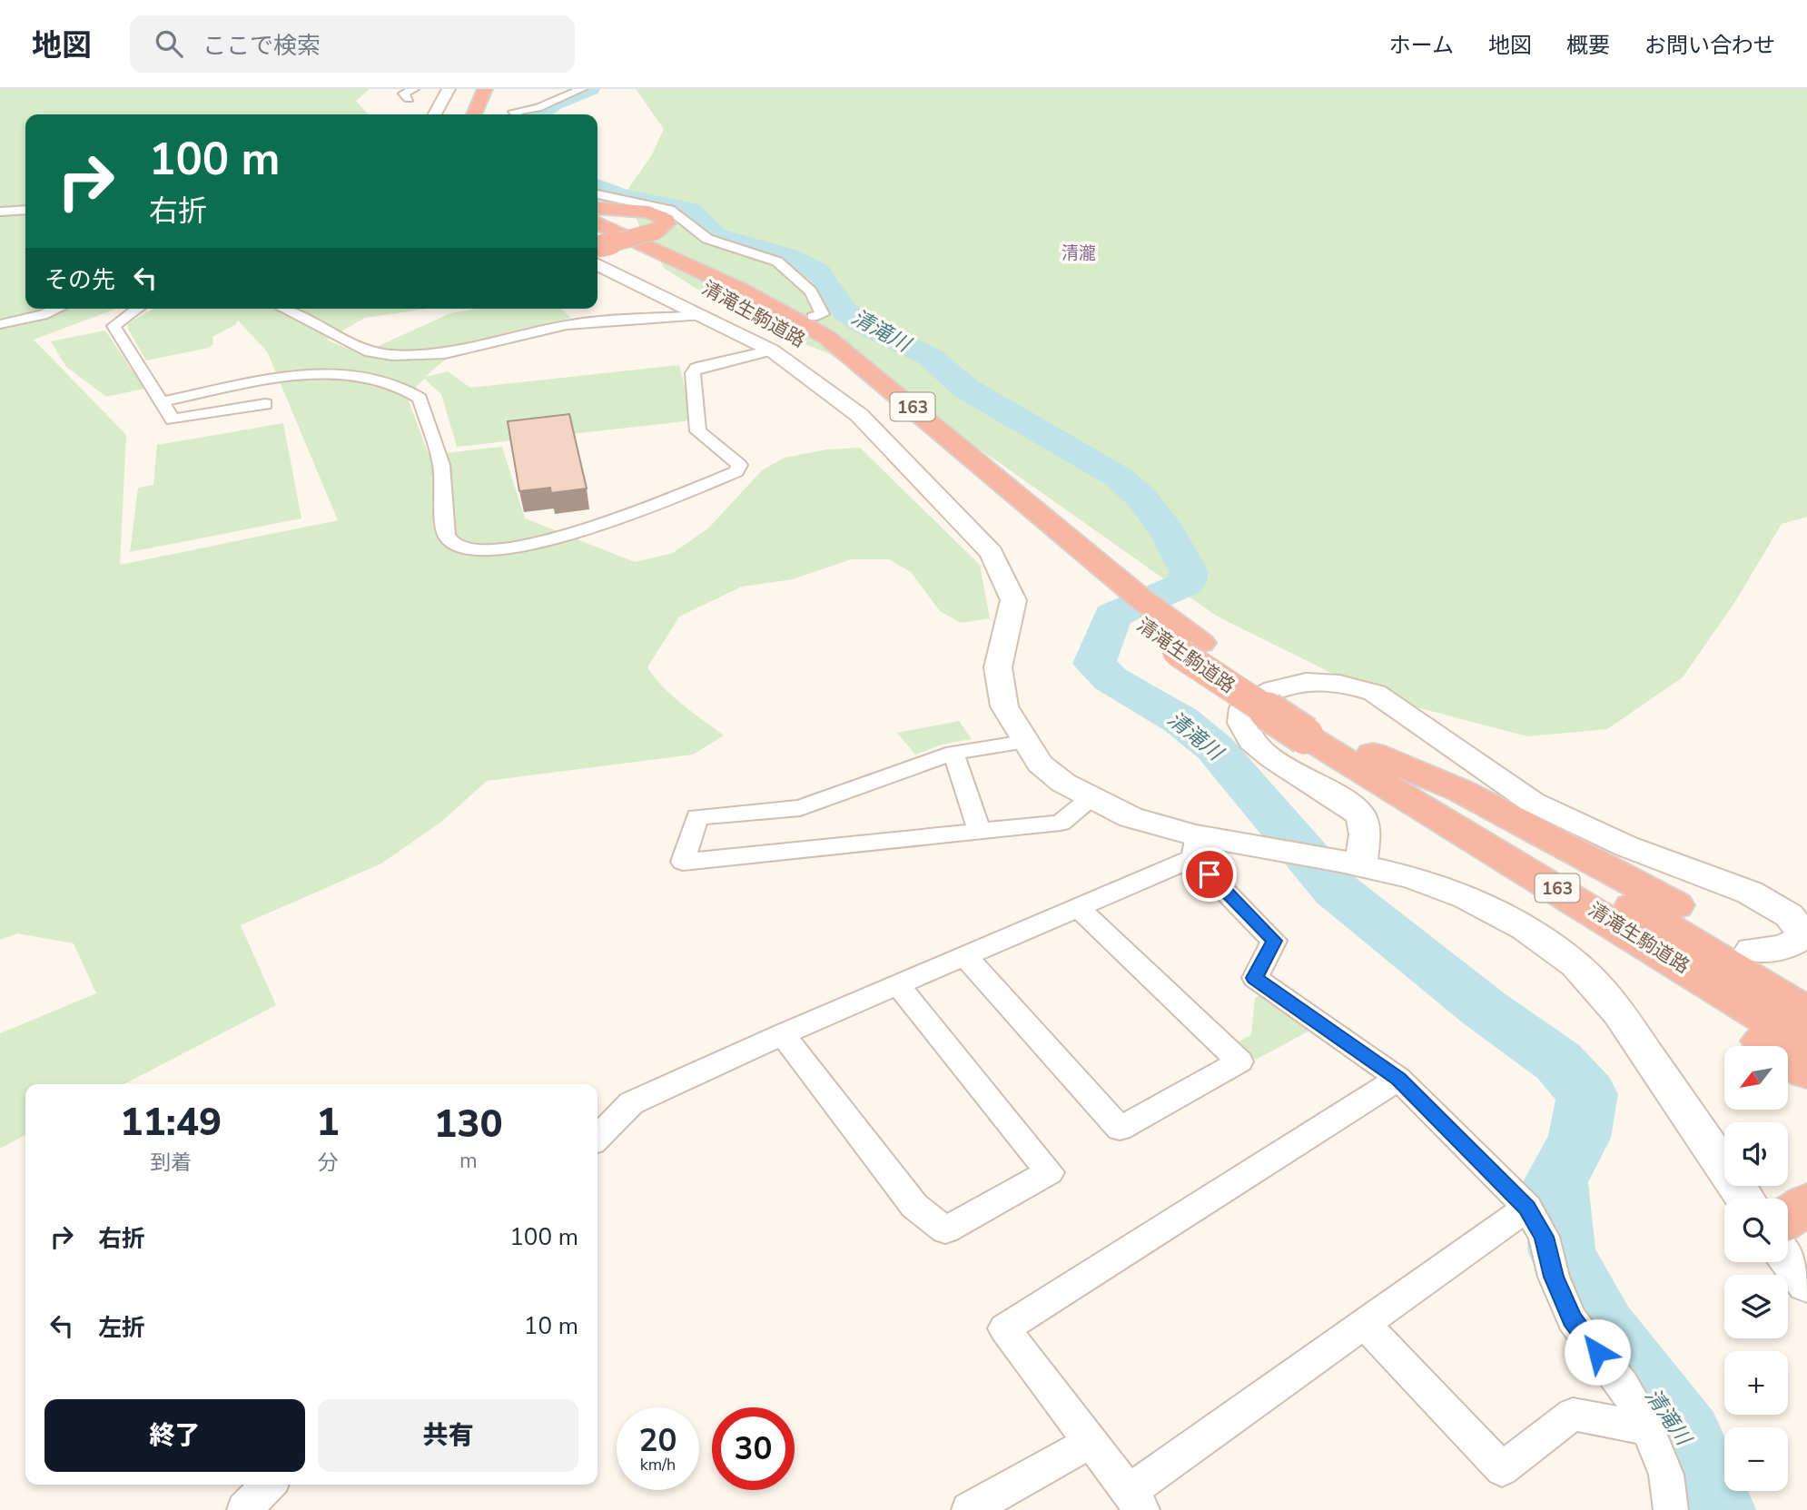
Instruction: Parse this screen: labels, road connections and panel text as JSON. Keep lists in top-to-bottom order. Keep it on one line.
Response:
{"streets":{"highway":["清滝生駒道路","163"]},"districts":["清瀧"],"water":["清滝川"],"north":"bottom left","page":{"header":"地図","search":"ここで検索","nav":["ホーム","地図","概要","お問い合わせ"],"turn":["100 m","右折"],"then":"その先","map_buttons":["+","−"],"eta":["11:49","到着","1","分","130","m"],"list":[{"name":"右折","value":"100 m"},{"name":"左折","value":"10 m"}],"buttons":["終了","共有"],"speed":"20 km/h","limit":"30"}}
